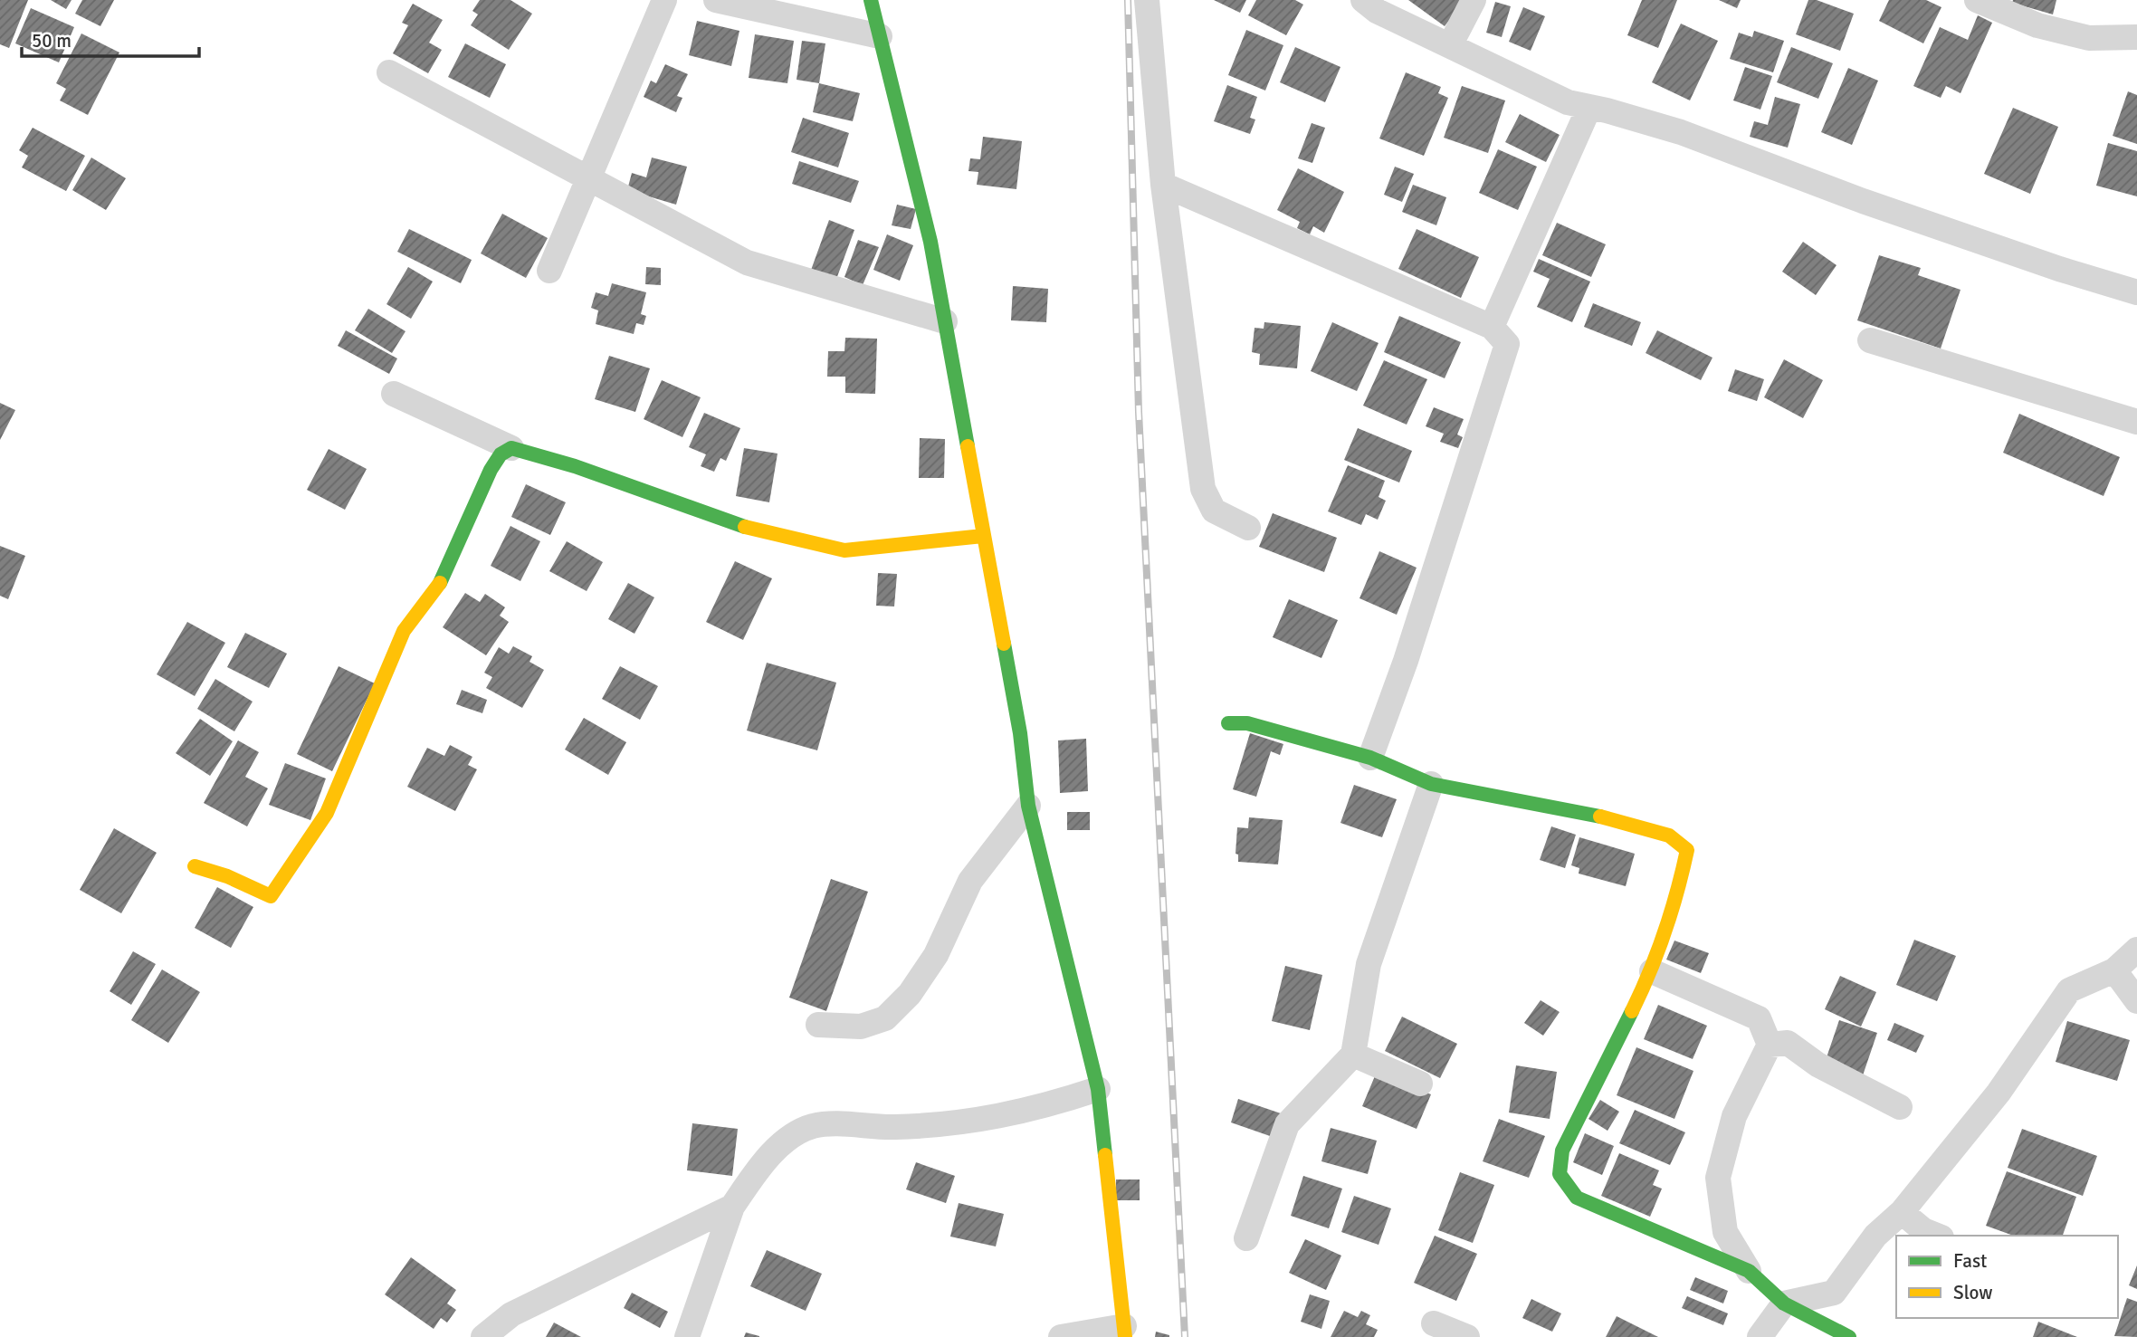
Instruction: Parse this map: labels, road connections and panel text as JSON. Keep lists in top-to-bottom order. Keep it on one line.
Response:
{"legend":["Fast","Slow"],"scale_bar":"50 m"}
